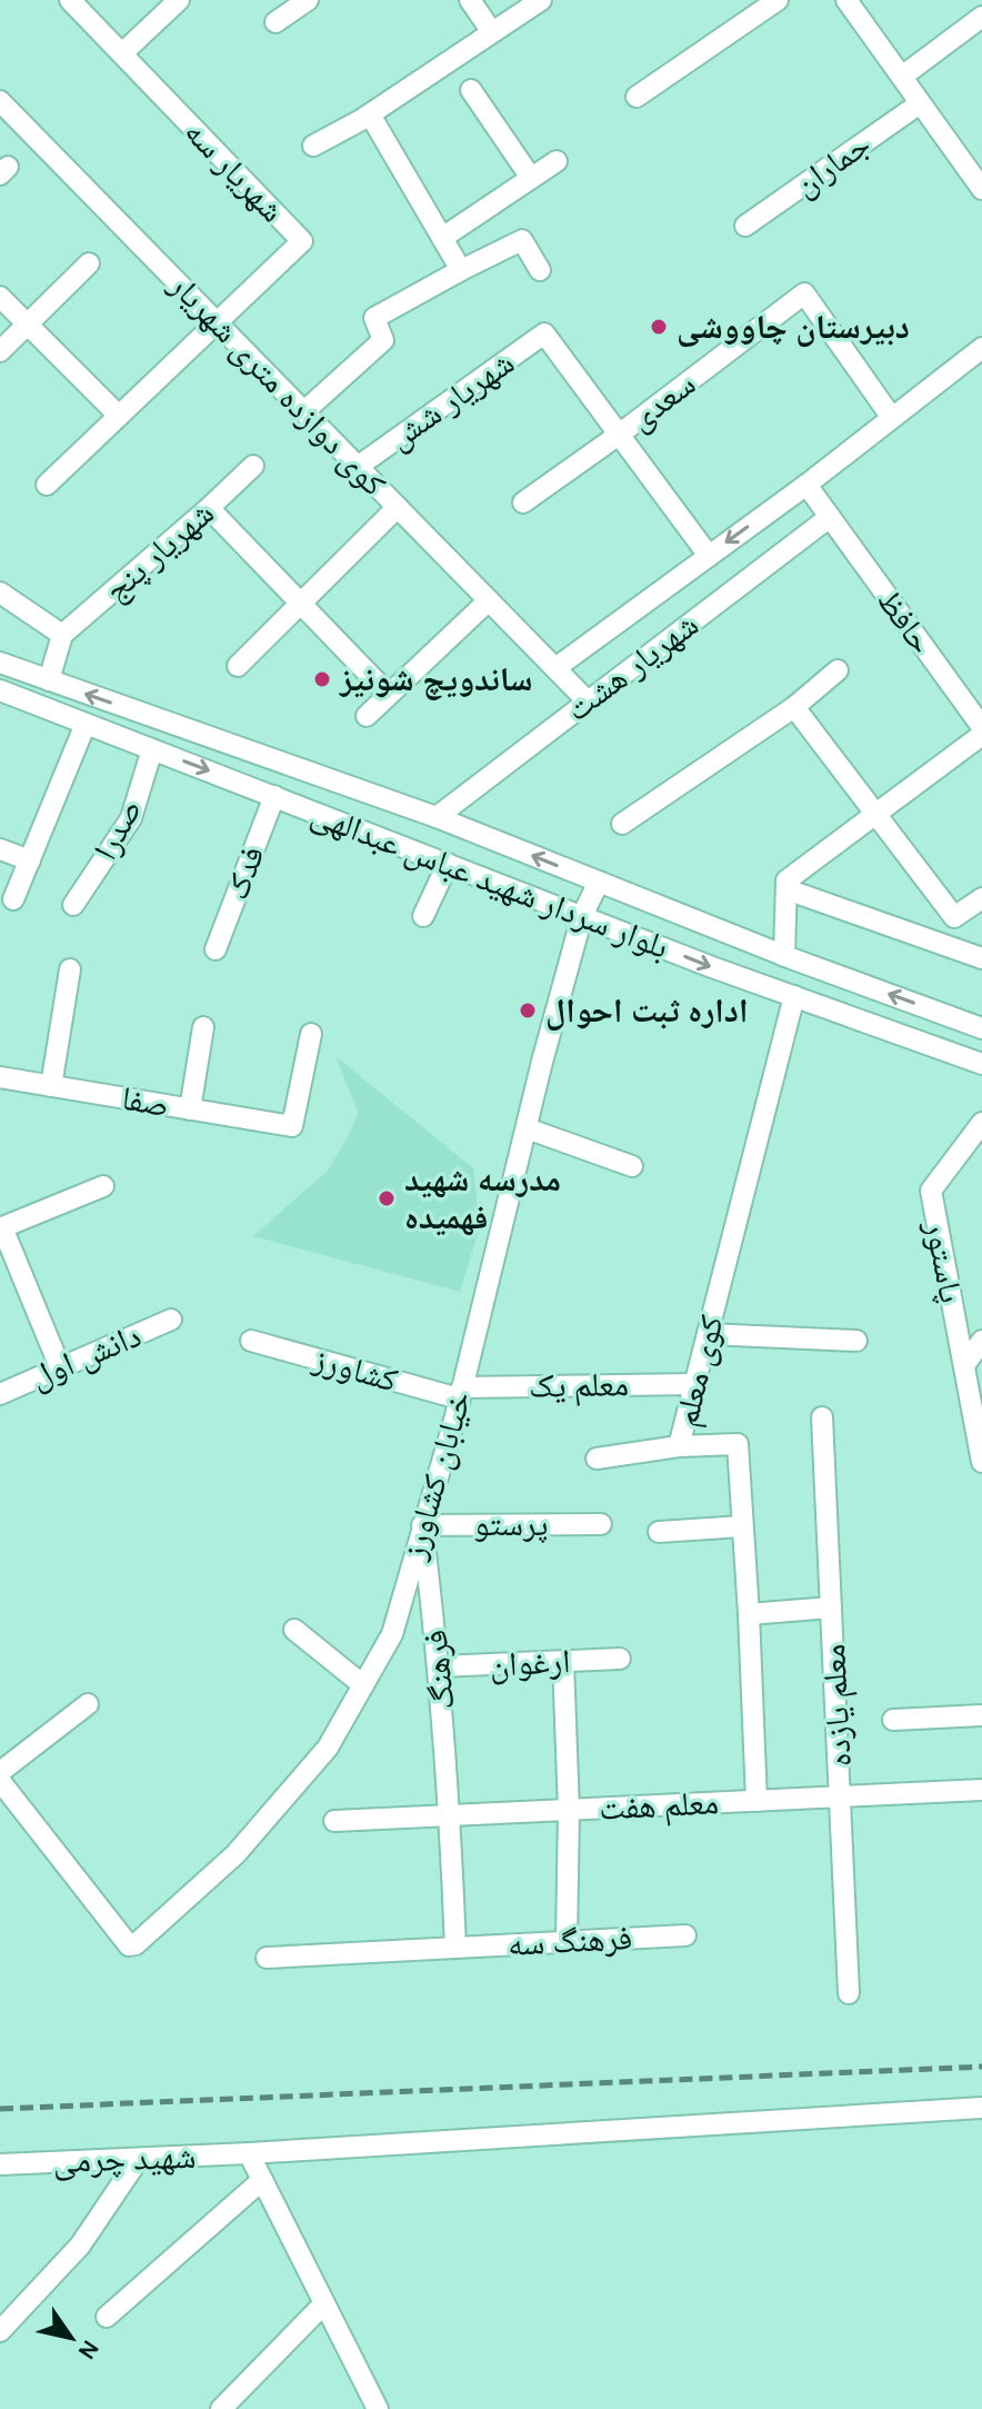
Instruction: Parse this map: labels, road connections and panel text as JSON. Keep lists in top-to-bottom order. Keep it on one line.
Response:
{"streets":{"street":["جماران","شهریار سه","کوی دوازده متری شهریار","شهریار شش","سعدی","شهریار پنج","حافظ","شهریار هشت","صدرا","فدک","بلوار سردار شهید عباس عبدالهی","صفا","پاستور","دانش اول","کشاورز","کوی معلم","معلم یک","خیابان کشاورز","پرستو","ارغوان","فرهنگ","معلم یازده","معلم هفت","فرهنگ سه","شهید چرمی"]},"crossings":[["شهریار سه","کوی دوازده متری شهریار"],["کوی دوازده متری شهریار","شهریار شش"],["کوی دوازده متری شهریار","شهریار هشت"],["شهریار شش","سعدی"],["حافظ","شهریار هشت"],["شهریار هشت","بلوار سردار شهید عباس عبدالهی"],["صدرا","بلوار سردار شهید عباس عبدالهی"],["فدک","بلوار سردار شهید عباس عبدالهی"],["بلوار سردار شهید عباس عبدالهی","کوی معلم"],["بلوار سردار شهید عباس عبدالهی","خیابان کشاورز"],["کشاورز","معلم یک"],["کشاورز","خیابان کشاورز"],["کوی معلم","معلم یک"],["کوی معلم","معلم هفت"],["معلم یک","خیابان کشاورز"],["خیابان کشاورز","پرستو"],["خیابان کشاورز","فرهنگ"],["پرستو","فرهنگ"],["ارغوان","فرهنگ"],["فرهنگ","معلم هفت"],["معلم یازده","معلم هفت"]],"places":["دبیرستان چاووشی","ساندویچ شونیز","اداره ثبت احوال","مدرسه شهید فهمیده"],"north":"bottom right"}
